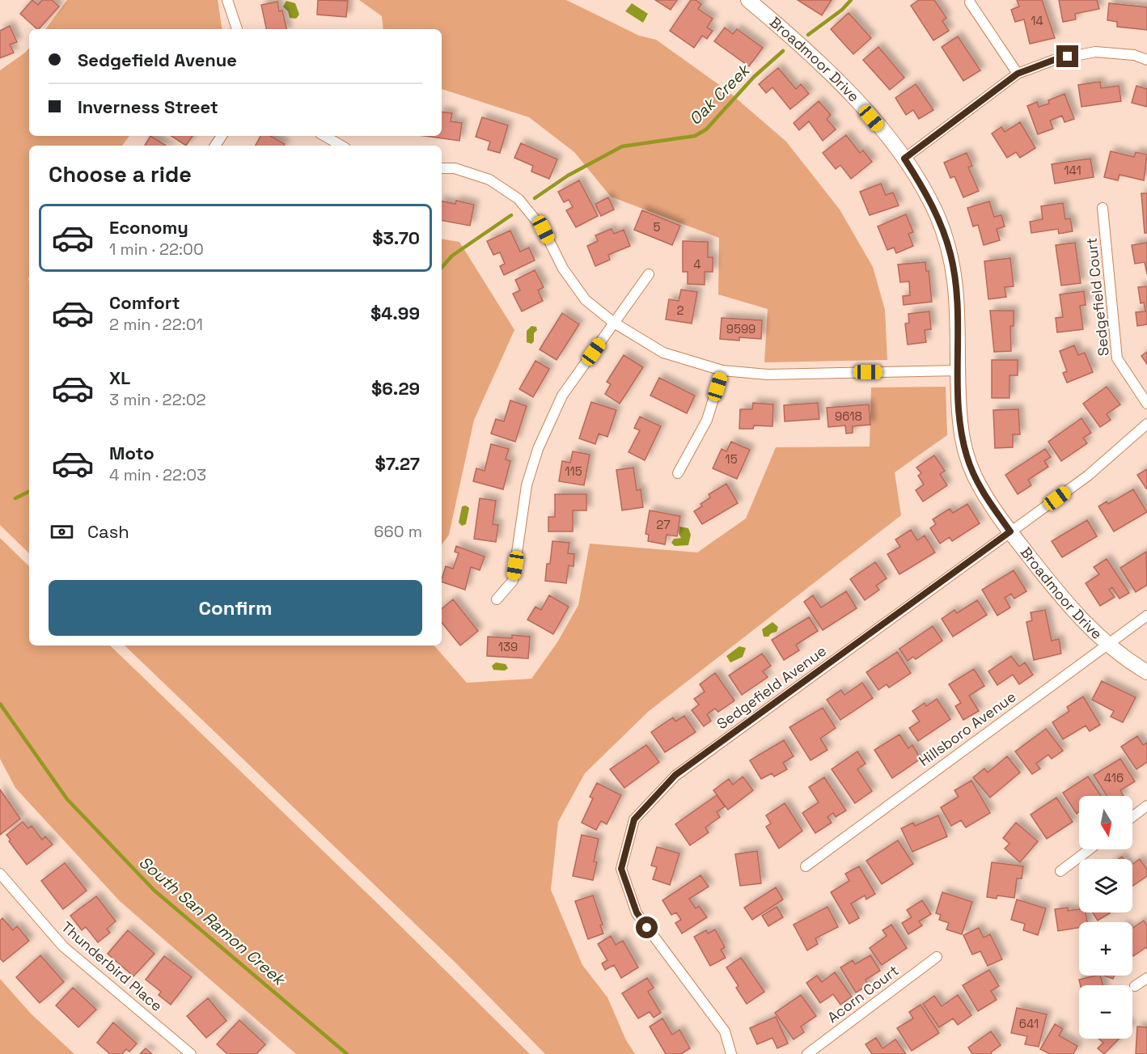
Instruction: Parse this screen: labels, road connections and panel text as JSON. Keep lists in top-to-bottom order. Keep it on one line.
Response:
{"streets":{"street":["Broadmoor Drive","Sedgefield Court","Sedgefield Avenue","Hillsboro Avenue","Thunderbird Place","Acorn Court"]},"crossings":[["Broadmoor Drive","Sedgefield Avenue"],["Broadmoor Drive","Hillsboro Avenue"]],"water":["Oak Creek","South San Ramon Creek"],"house_numbers":["14","141","5","4","2","9599","9618","15","115","27","139","416","641"],"north":"bottom","page":{"banner":["Sedgefield Avenue","Inverness Street"],"heading":"Choose a ride","list":[{"name":"Economy","note":"1 min · 22:00","value":"$3.70"},{"name":"Comfort","note":"2 min · 22:01","value":"$4.99"},{"name":"XL","note":"3 min · 22:02","value":"$6.29"},{"name":"Moto","note":"4 min · 22:03","value":"$7.27"}],"pay":["Cash","660 m"],"buttons":"Confirm","map_buttons":["+","−"]}}
